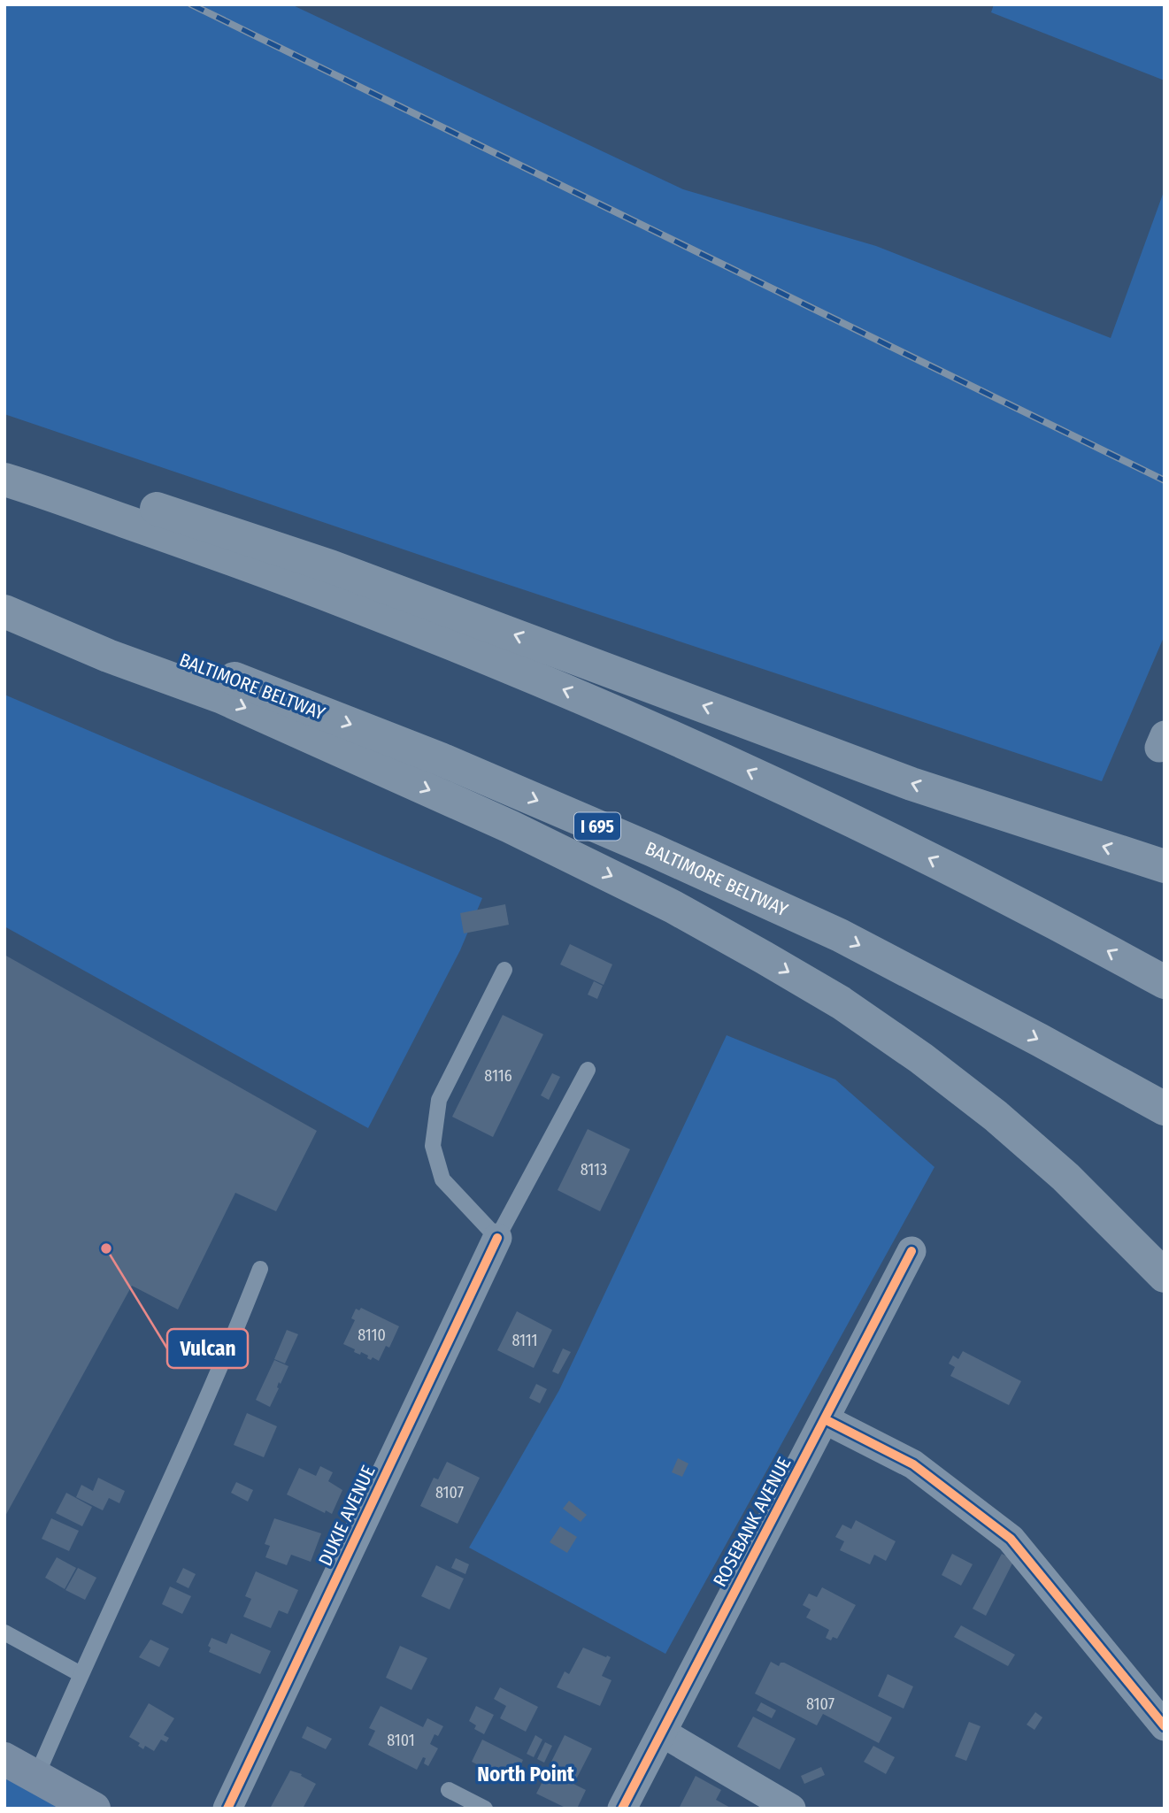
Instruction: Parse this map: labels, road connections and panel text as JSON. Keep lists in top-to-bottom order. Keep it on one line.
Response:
{"streets":{"highway":["BALTIMORE BELTWAY","I 695"],"street":["DUKIE AVENUE","ROSEBANK AVENUE"]},"districts":["North Point"],"places":["Vulcan"],"house_numbers":["8116","8113","8110","8111","8107","8107","8101"]}
